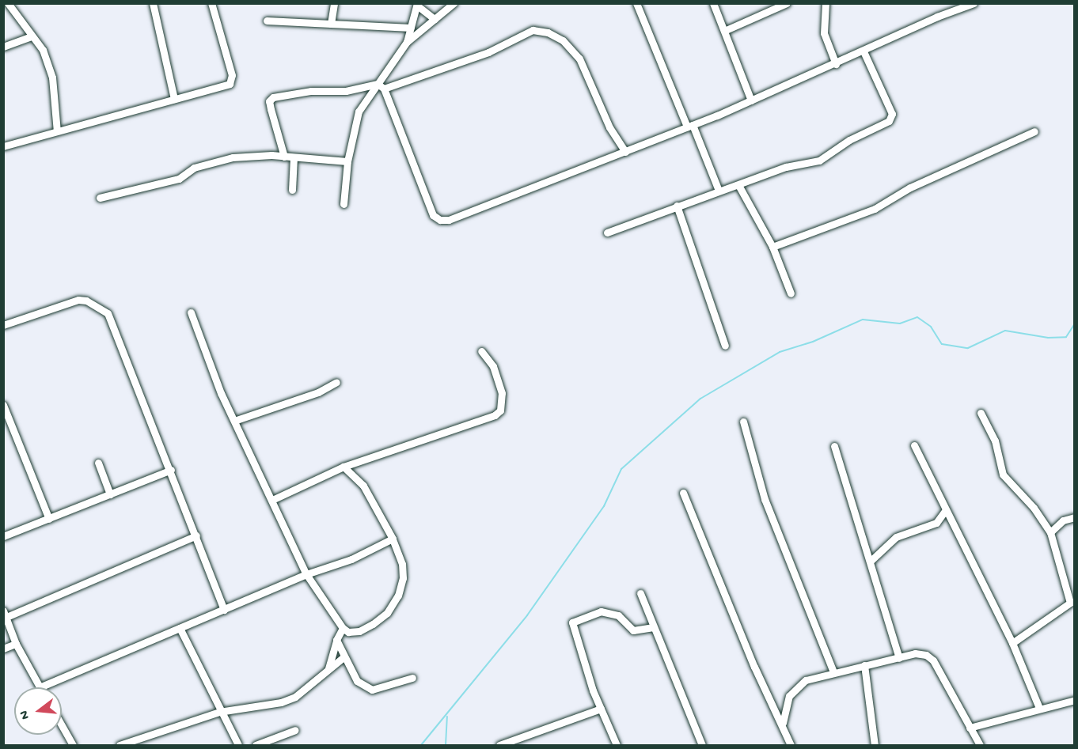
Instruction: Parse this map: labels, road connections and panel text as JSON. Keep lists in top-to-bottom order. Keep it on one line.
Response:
{"north":"left"}
